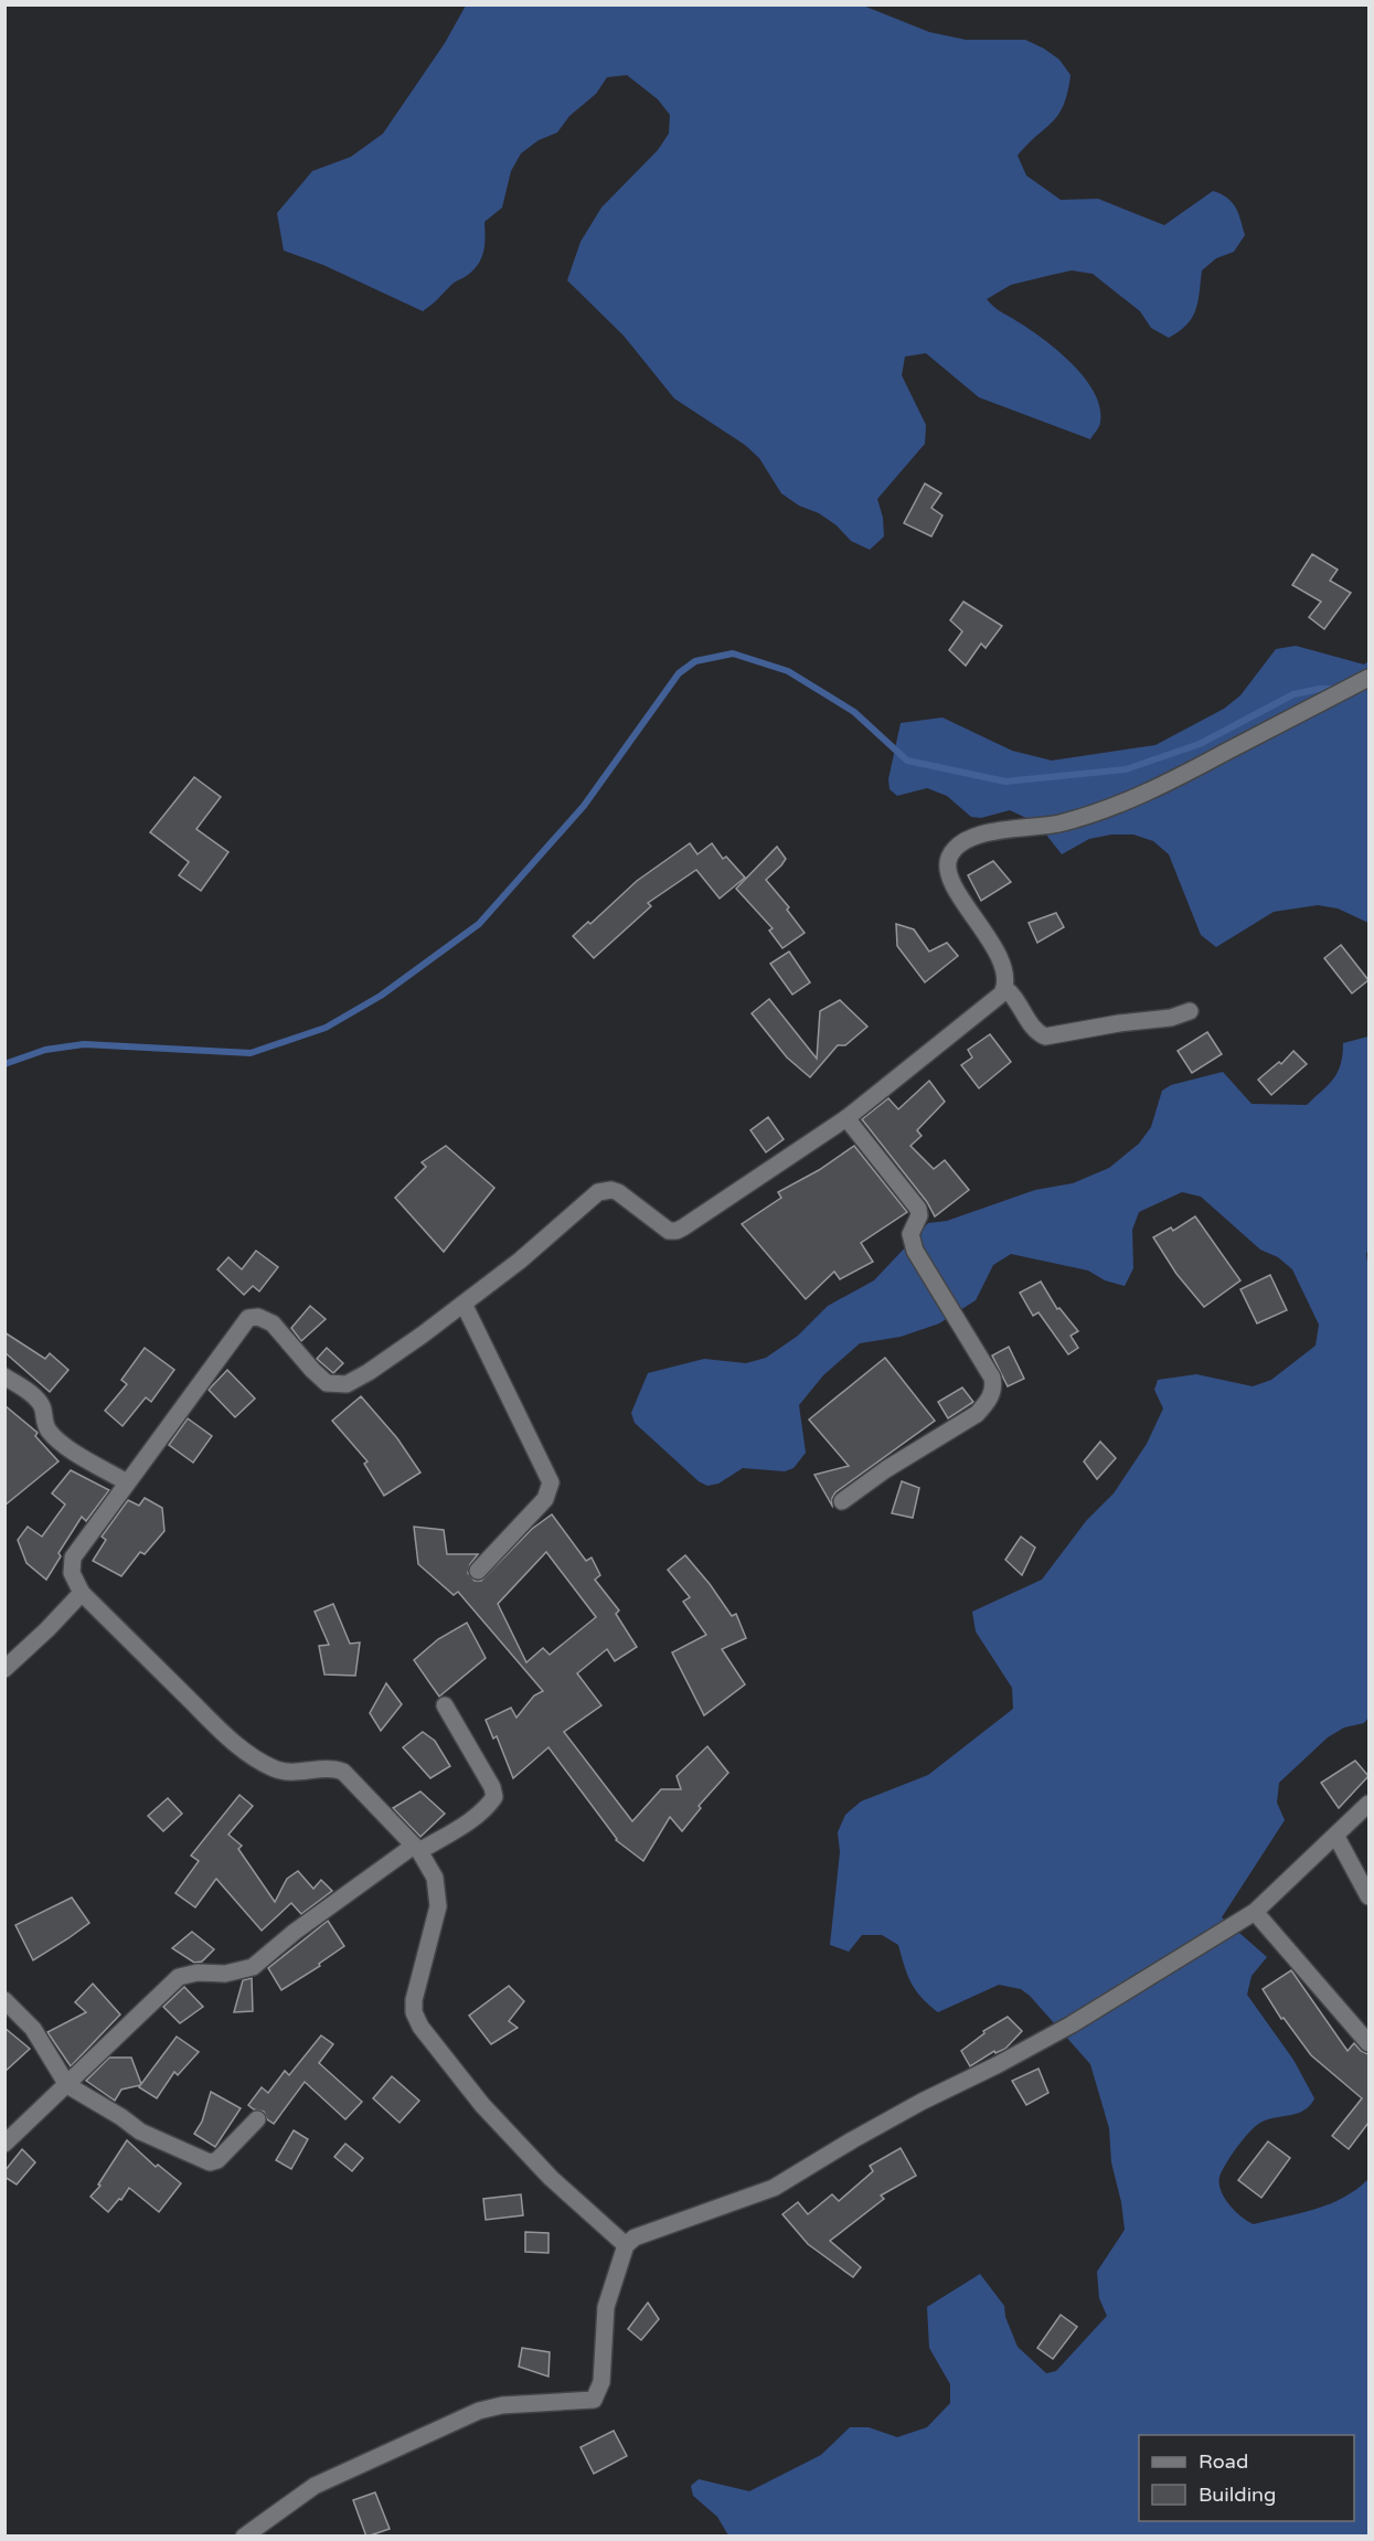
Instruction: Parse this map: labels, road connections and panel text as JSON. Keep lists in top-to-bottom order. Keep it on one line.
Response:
{"legend":["Road","Building"]}
